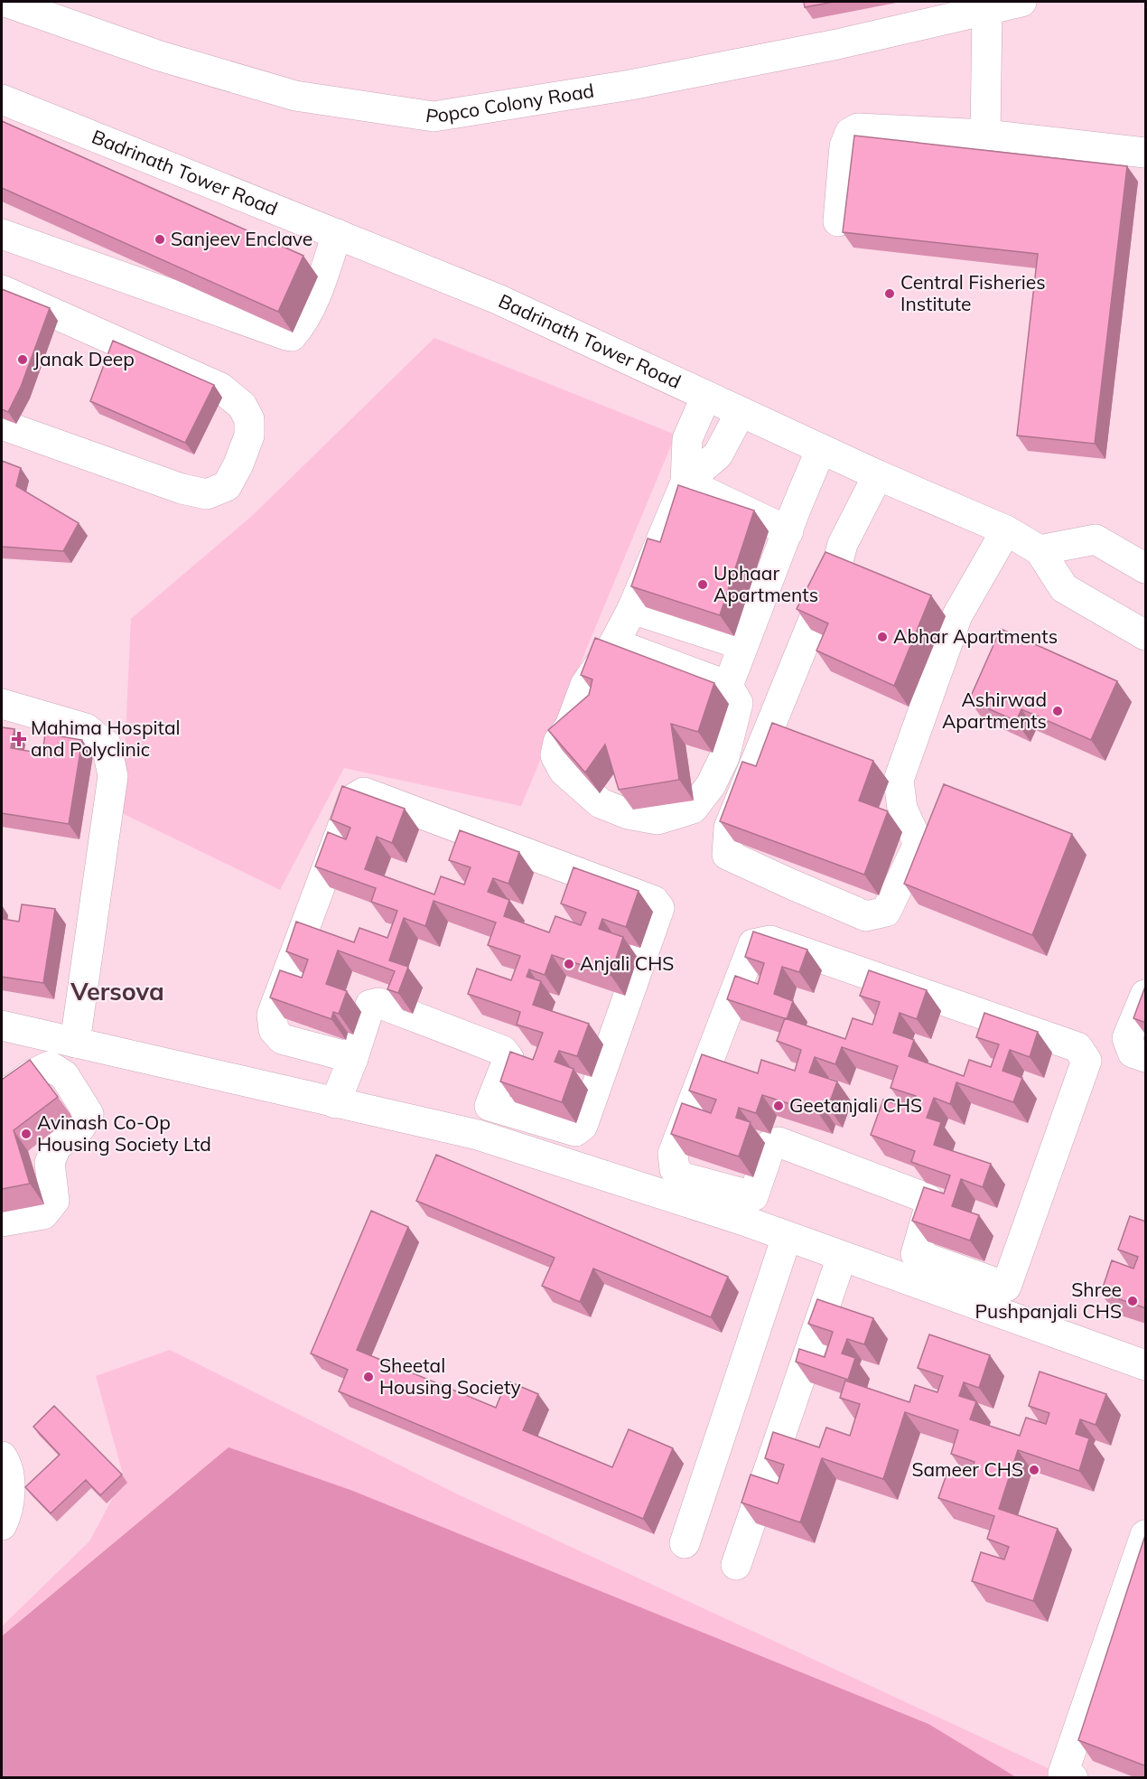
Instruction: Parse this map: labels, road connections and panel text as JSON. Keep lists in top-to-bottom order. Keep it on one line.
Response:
{"streets":{"street":["Popco Colony Road","Badrinath Tower Road"]},"districts":["Versova"],"places":{"other":["Sanjeev Enclave","Central Fisheries Institute","Janak Deep","Uphaar Apartments","Abhar Apartments","Ashirwad Apartments","Anjali CHS","Geetanjali CHS","Avinash Co-Op Housing Society Ltd","Shree Pushpanjali CHS","Sheetal Housing Society","Sameer CHS"],"health":["Mahima Hospital and Polyclinic"]}}
